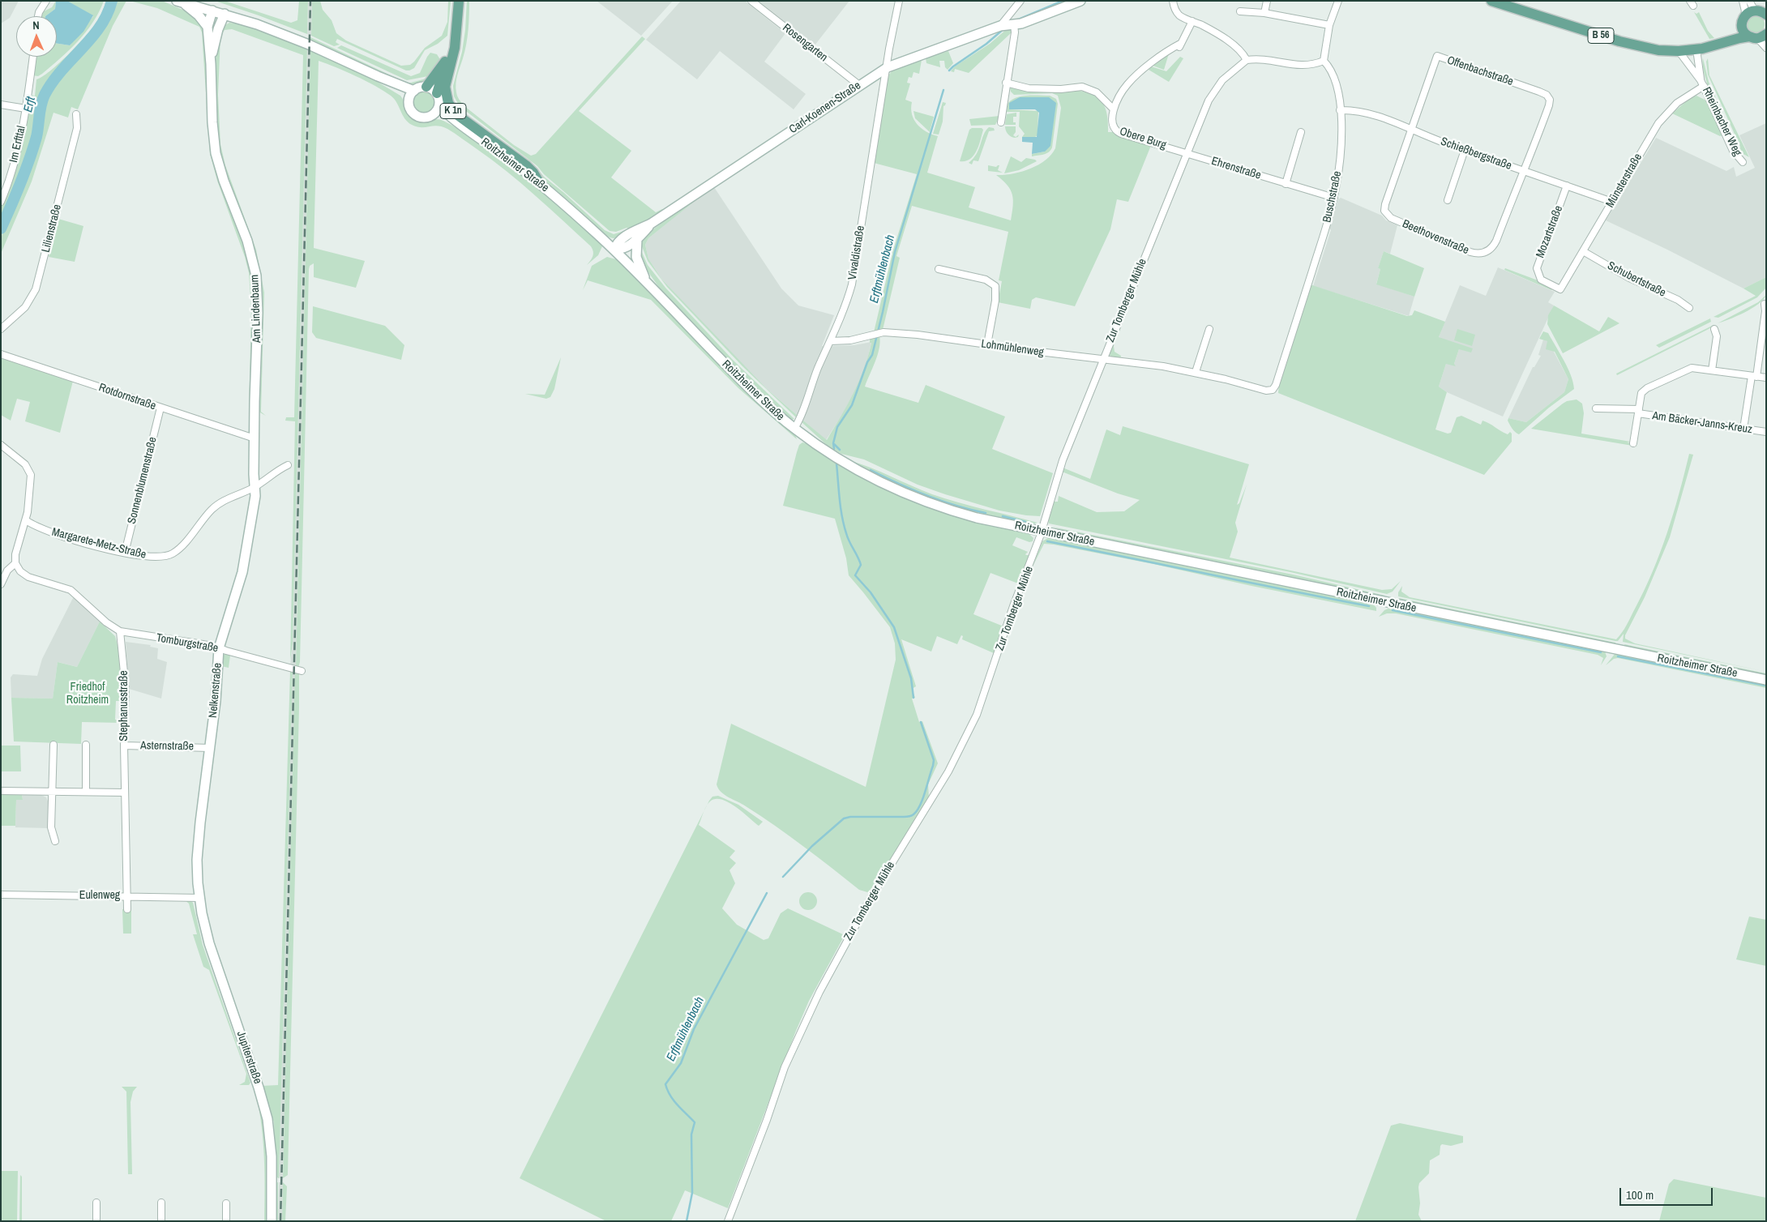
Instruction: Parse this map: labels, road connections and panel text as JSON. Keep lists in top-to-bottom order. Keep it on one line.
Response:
{"streets":{"main road":["B 56","K 1n"],"street":["Rosengarten","Offenbachstraße","Carl-Koenen-Straße","Rheinbacher Weg","Obere Burg","Im Erfttal","Schießbergstraße","Roitzheimer Straße","Ehrenstraße","Münsterstraße","Buschstraße","Lilienstraße","Mozartstraße","Beethovenstraße","Vivaldistraße","Schubertstraße","Zur Tomberger Mühle","Am Lindenbaum","Lohmühlenweg","Rotdornstraße","Am Bäcker-Janns-Kreuz","Sonnenblumenstraße","Margarete-Metz-Straße","Tomburgstraße","Nelkenstraße","Stephanusstraße","Asternstraße","Eulenweg","Jupiterstraße"]},"crossings":[["B 56","Rheinbacher Weg"],["Rosengarten","Carl-Koenen-Straße"],["Offenbachstraße","Schießbergstraße"],["Offenbachstraße","Beethovenstraße"],["Carl-Koenen-Straße","Roitzheimer Straße"],["Carl-Koenen-Straße","Vivaldistraße"],["K 1n","Roitzheimer Straße"],["Rheinbacher Weg","Münsterstraße"],["Obere Burg","Ehrenstraße"],["Obere Burg","Zur Tomberger Mühle"],["Schießbergstraße","Münsterstraße"],["Schießbergstraße","Buschstraße"],["Schießbergstraße","Mozartstraße"],["Schießbergstraße","Beethovenstraße"],["Roitzheimer Straße","Vivaldistraße"],["Roitzheimer Straße","Zur Tomberger Mühle"],["Ehrenstraße","Buschstraße"],["Ehrenstraße","Zur Tomberger Mühle"],["Münsterstraße","Mozartstraße"],["Münsterstraße","Schubertstraße"],["Buschstraße","Lohmühlenweg"],["Vivaldistraße","Lohmühlenweg"],["Zur Tomberger Mühle","Lohmühlenweg"],["Am Lindenbaum","Rotdornstraße"],["Am Lindenbaum","Margarete-Metz-Straße"],["Am Lindenbaum","Nelkenstraße"],["Rotdornstraße","Sonnenblumenstraße"],["Sonnenblumenstraße","Margarete-Metz-Straße"],["Margarete-Metz-Straße","Nelkenstraße"],["Tomburgstraße","Nelkenstraße"],["Tomburgstraße","Stephanusstraße"],["Nelkenstraße","Asternstraße"],["Nelkenstraße","Eulenweg"],["Nelkenstraße","Jupiterstraße"],["Stephanusstraße","Asternstraße"],["Stephanusstraße","Eulenweg"],["Eulenweg","Jupiterstraße"]],"water":["Erft","Erftmühlenbach"],"parks":["Friedhof Roitzheim"],"scale_bar":"100 m","north":"top"}
